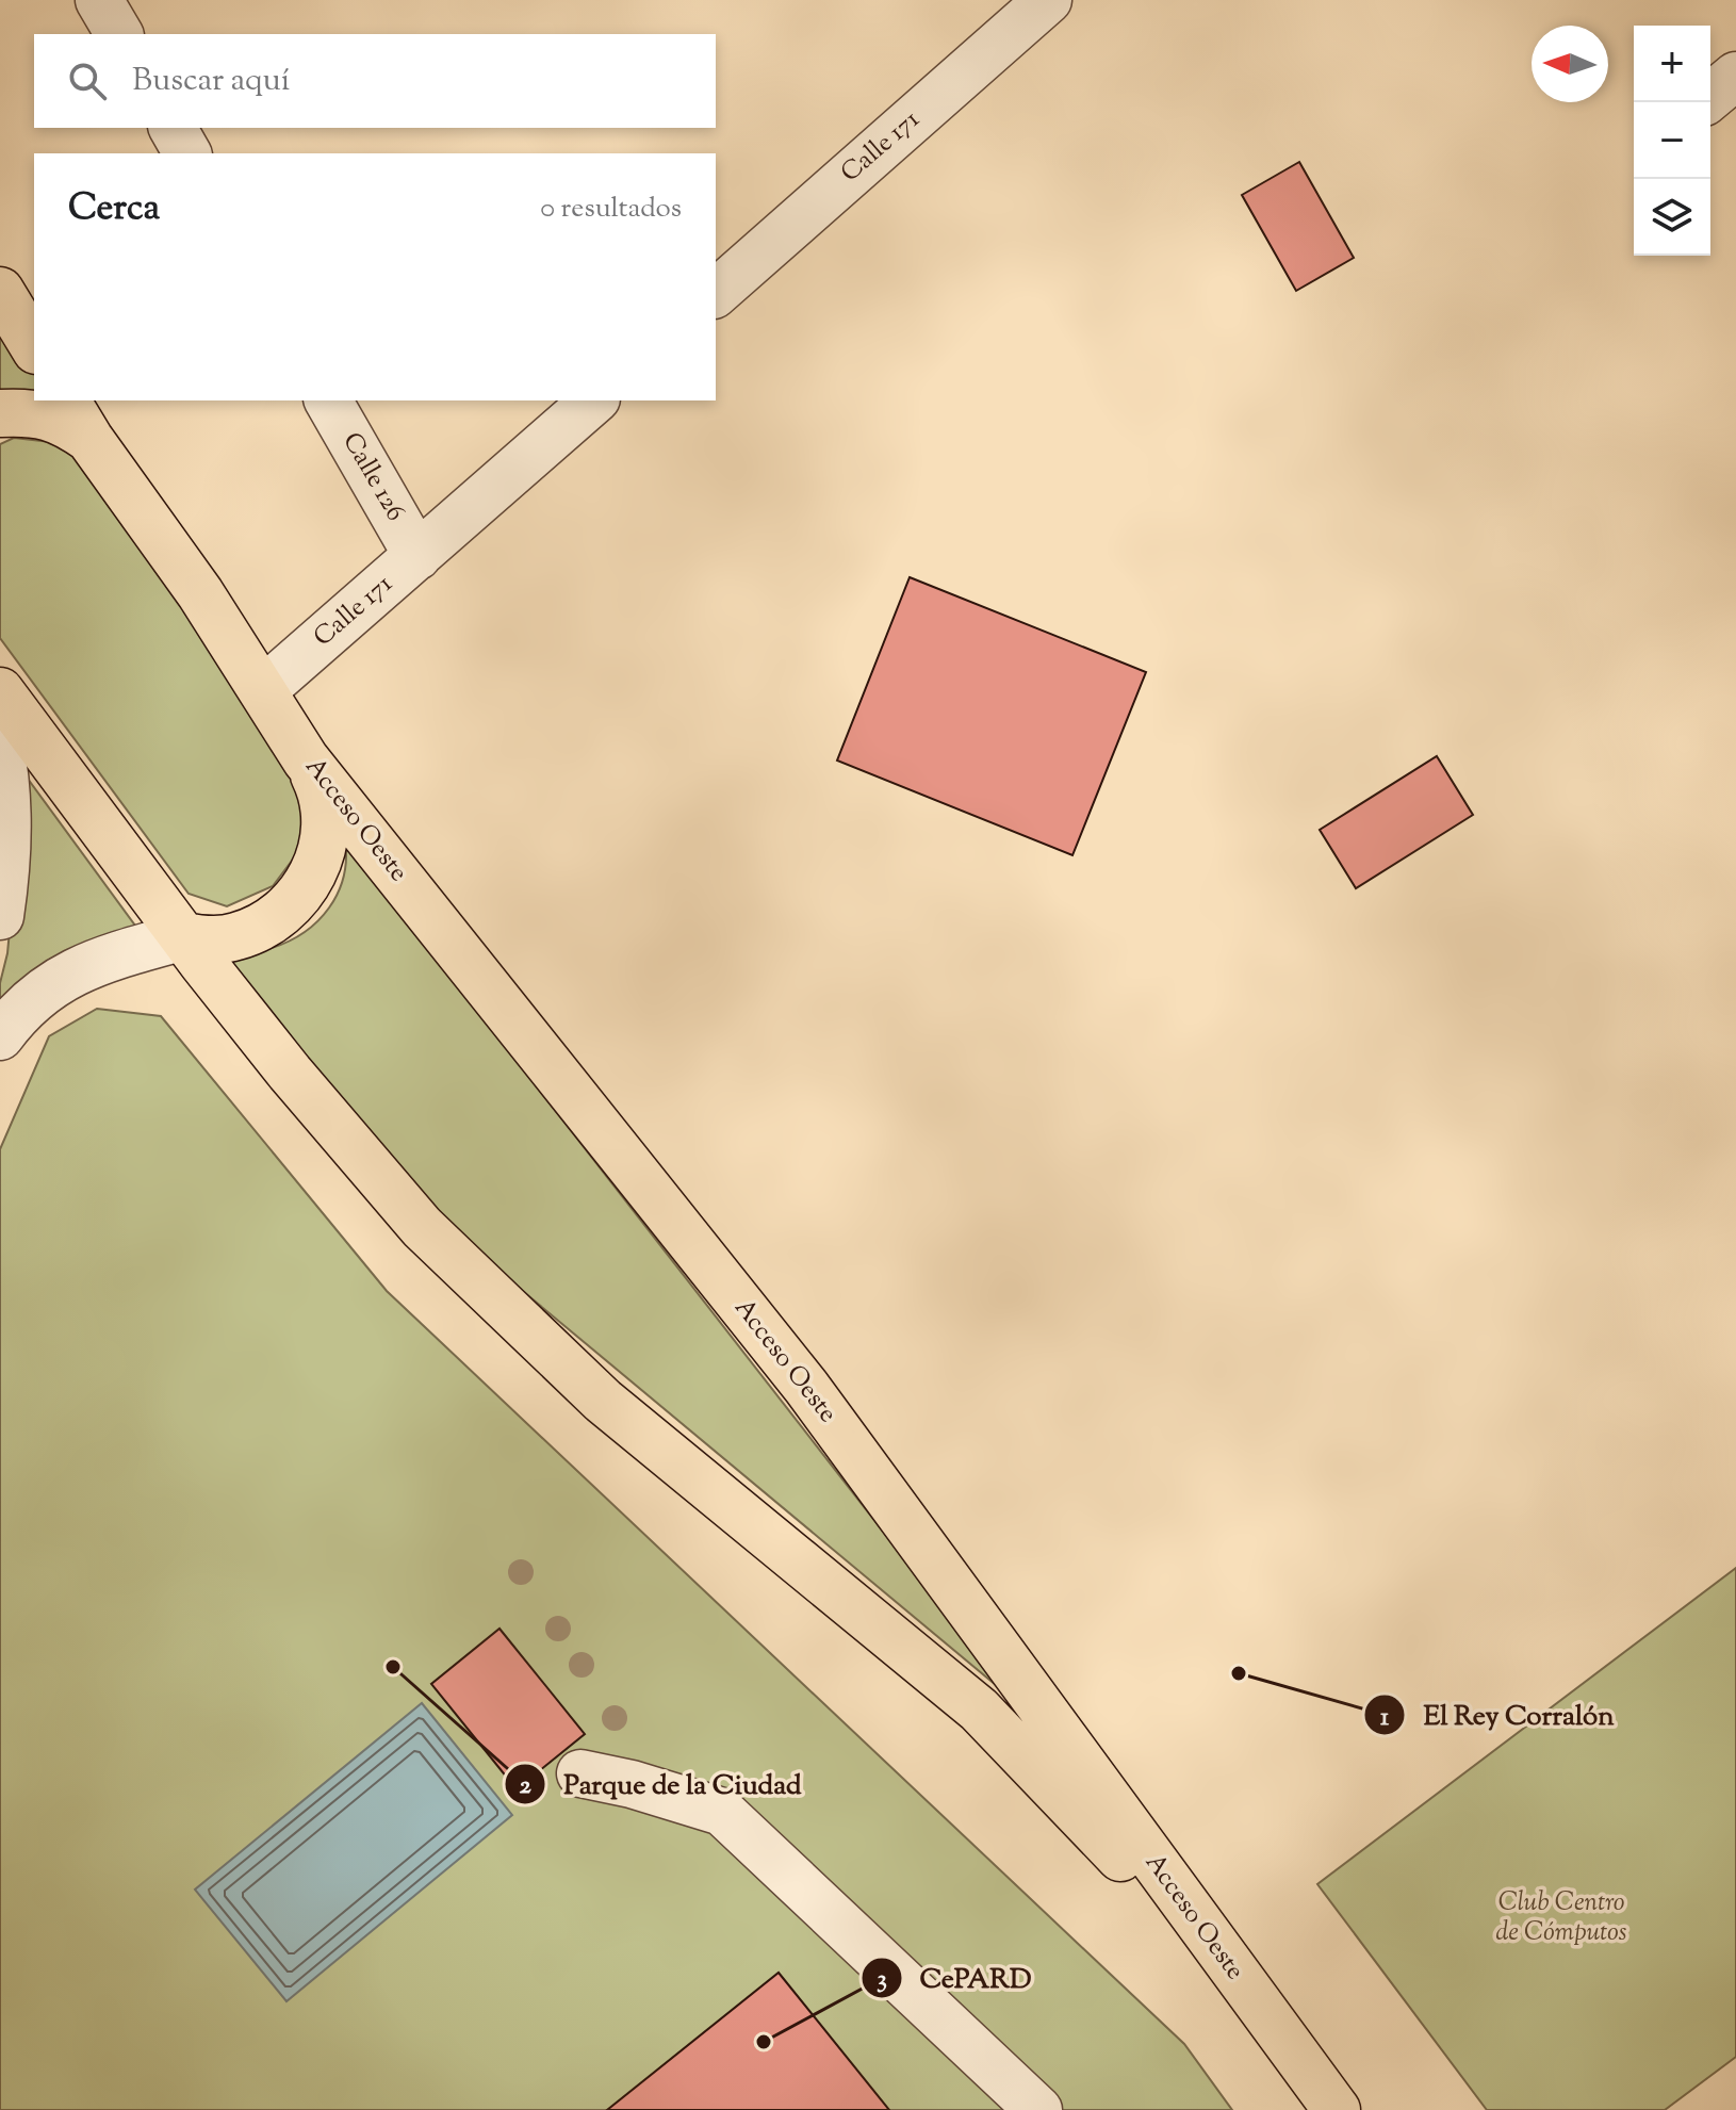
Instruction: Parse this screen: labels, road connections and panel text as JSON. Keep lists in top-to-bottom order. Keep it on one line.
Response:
{"streets":{"highway":["Acceso Oeste"],"street":["Calle 171","Calle 126"]},"crossings":[["Calle 171","Calle 126"],["Calle 171","Acceso Oeste"]],"parks":["Club Centro de Cómputos"],"places":["Parque de la Ciudad","El Rey Corralón","CePARD"],"north":"left","page":{"map_buttons":["+","−"],"search":"Buscar aquí","heading":["Cerca","0 resultados"]}}
